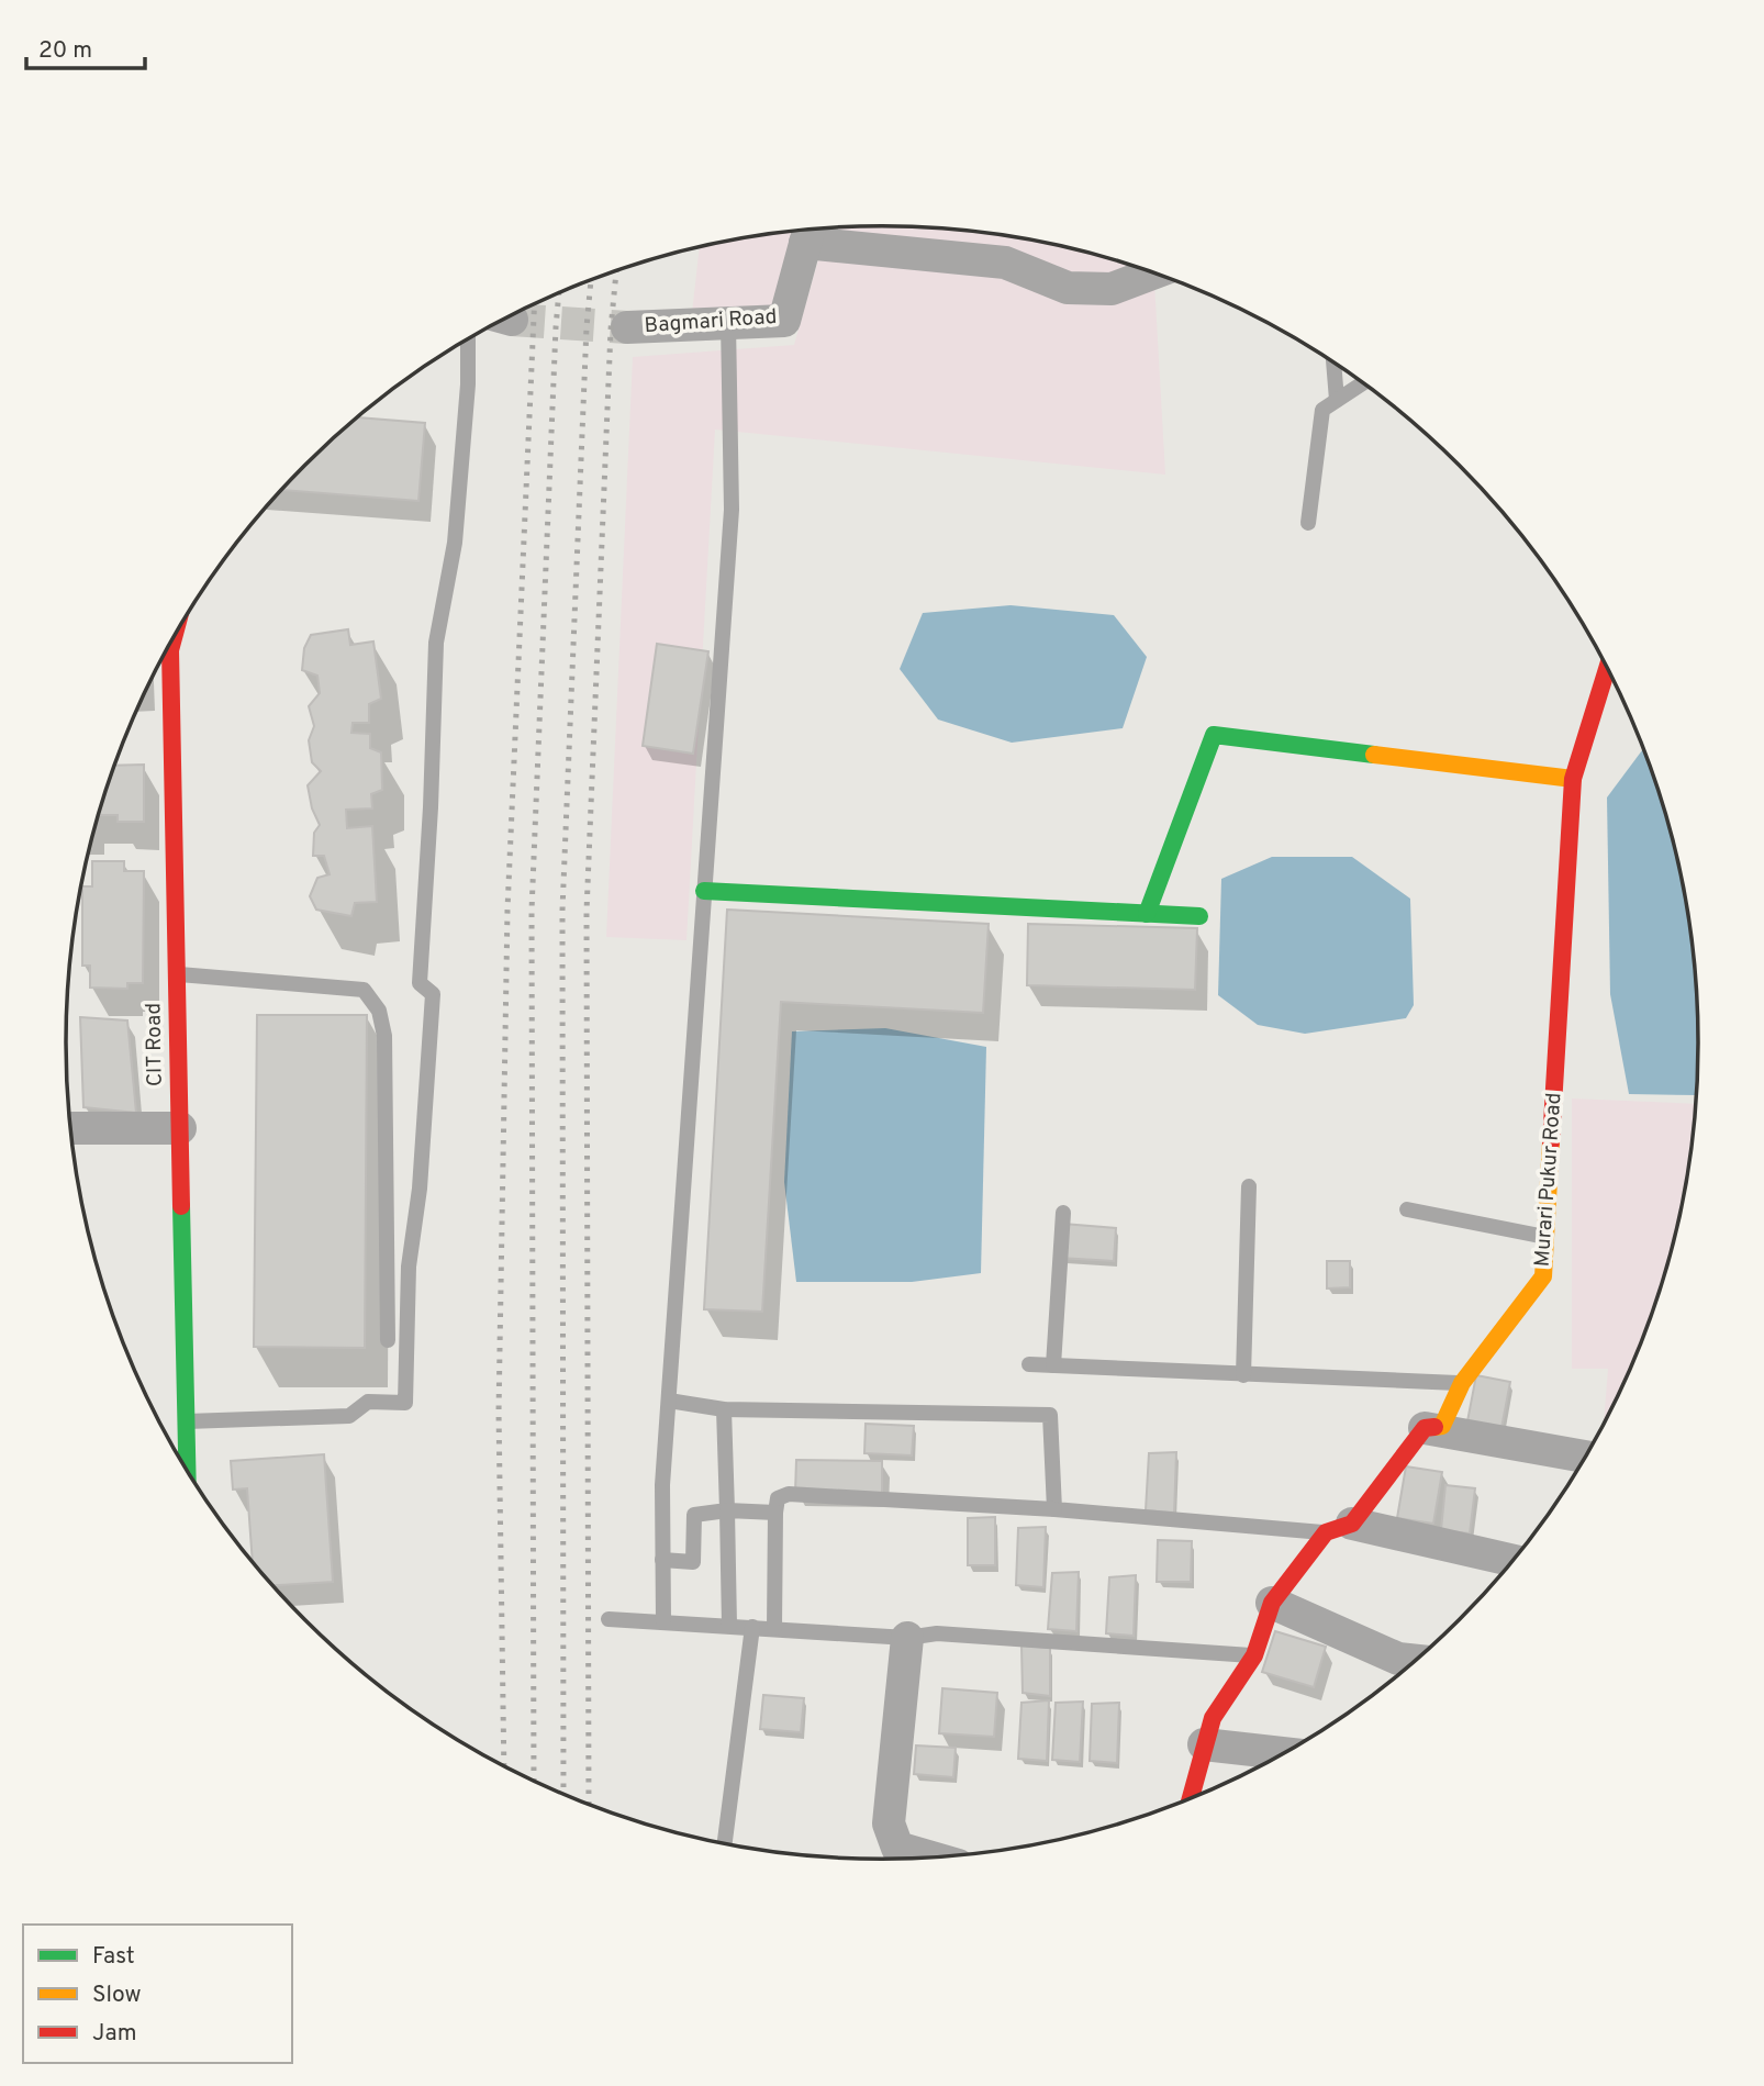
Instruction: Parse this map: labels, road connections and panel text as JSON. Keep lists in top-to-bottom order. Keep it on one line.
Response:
{"streets":{"street":["Bagmari Road","CIT Road","Murari Pukur Road"]},"legend":["Fast","Slow","Jam"],"scale_bar":"20 m"}
